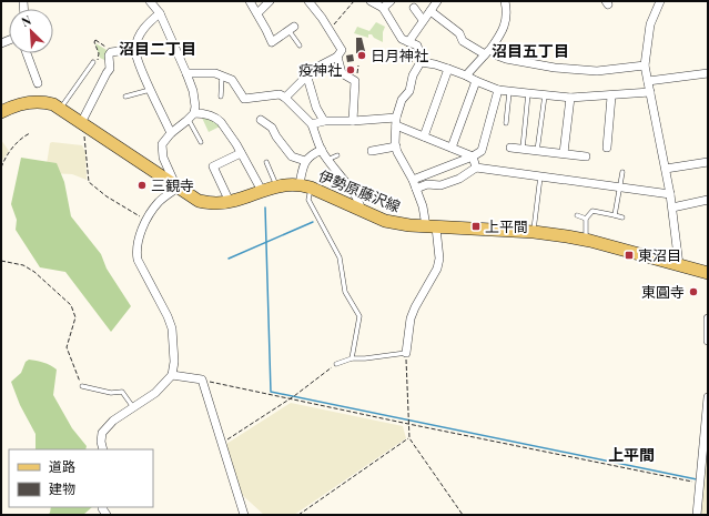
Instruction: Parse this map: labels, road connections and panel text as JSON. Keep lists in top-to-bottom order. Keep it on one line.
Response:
{"streets":{"main road":["伊勢原藤沢線"]},"districts":["沼目二丁目","沼目五丁目","上平間"],"places":{"other":["日月神社","疫神社","三観寺","東圓寺"],"transit":["上平間","東沼目"]},"legend":["道路","建物"],"north":"top left"}
